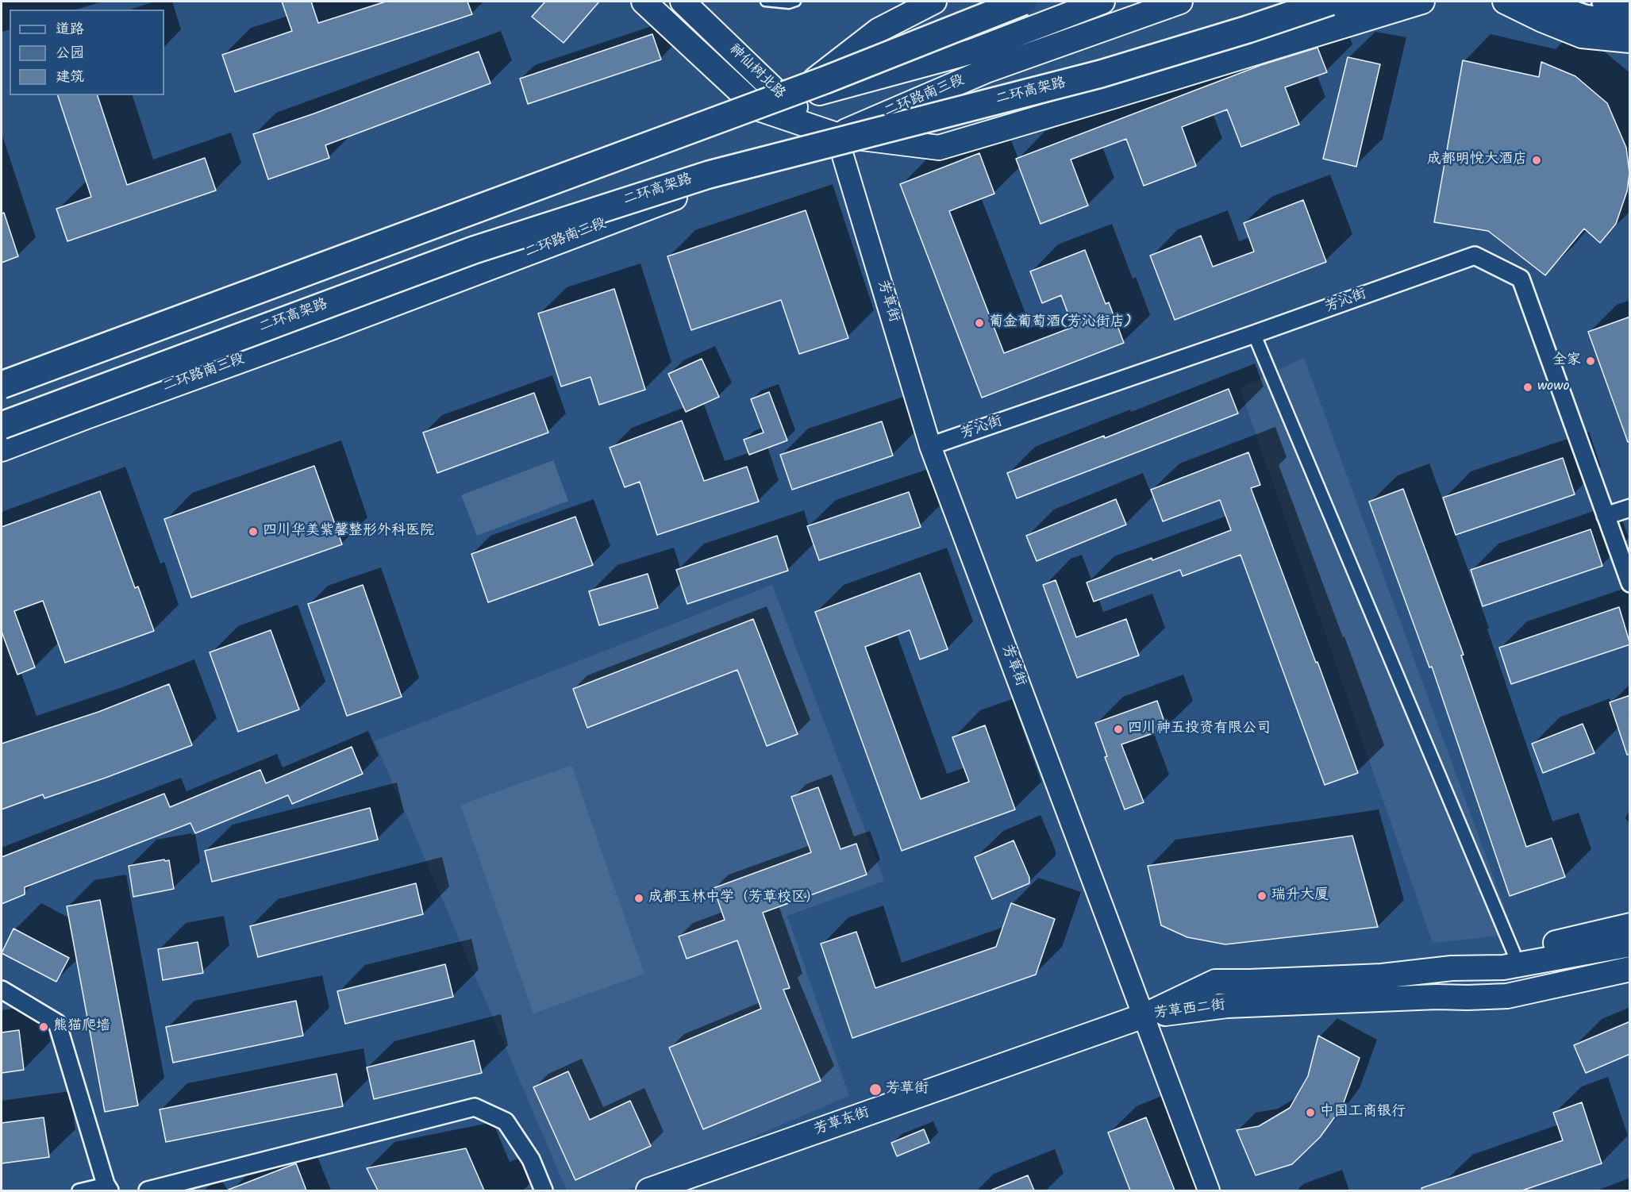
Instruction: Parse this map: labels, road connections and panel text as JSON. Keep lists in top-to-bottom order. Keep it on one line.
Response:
{"streets":{"main road":["神仙树北路","二环高架路","二环路南三段","芳草西二街","芳草东街"],"street":["芳草街","芳沁街"]},"crossings":[["神仙树北路","二环路南三段"],["神仙树北路","芳草街"],["二环路南三段","芳草街"],["芳草街","芳沁街"],["芳草街","芳草西二街"],["芳草街","芳草东街"],["芳草西二街","芳草东街"]],"places":["成都明悦大酒店","葡金葡萄酒(芳沁街店)","全家","wowo","四川华美紫馨整形外科医院","四川神五投资有限公司","瑞升大厦","成都玉林中学（芳草校区）","熊猫爬墙","芳草街","中国工商银行"],"legend":["道路","公园","建筑"]}
